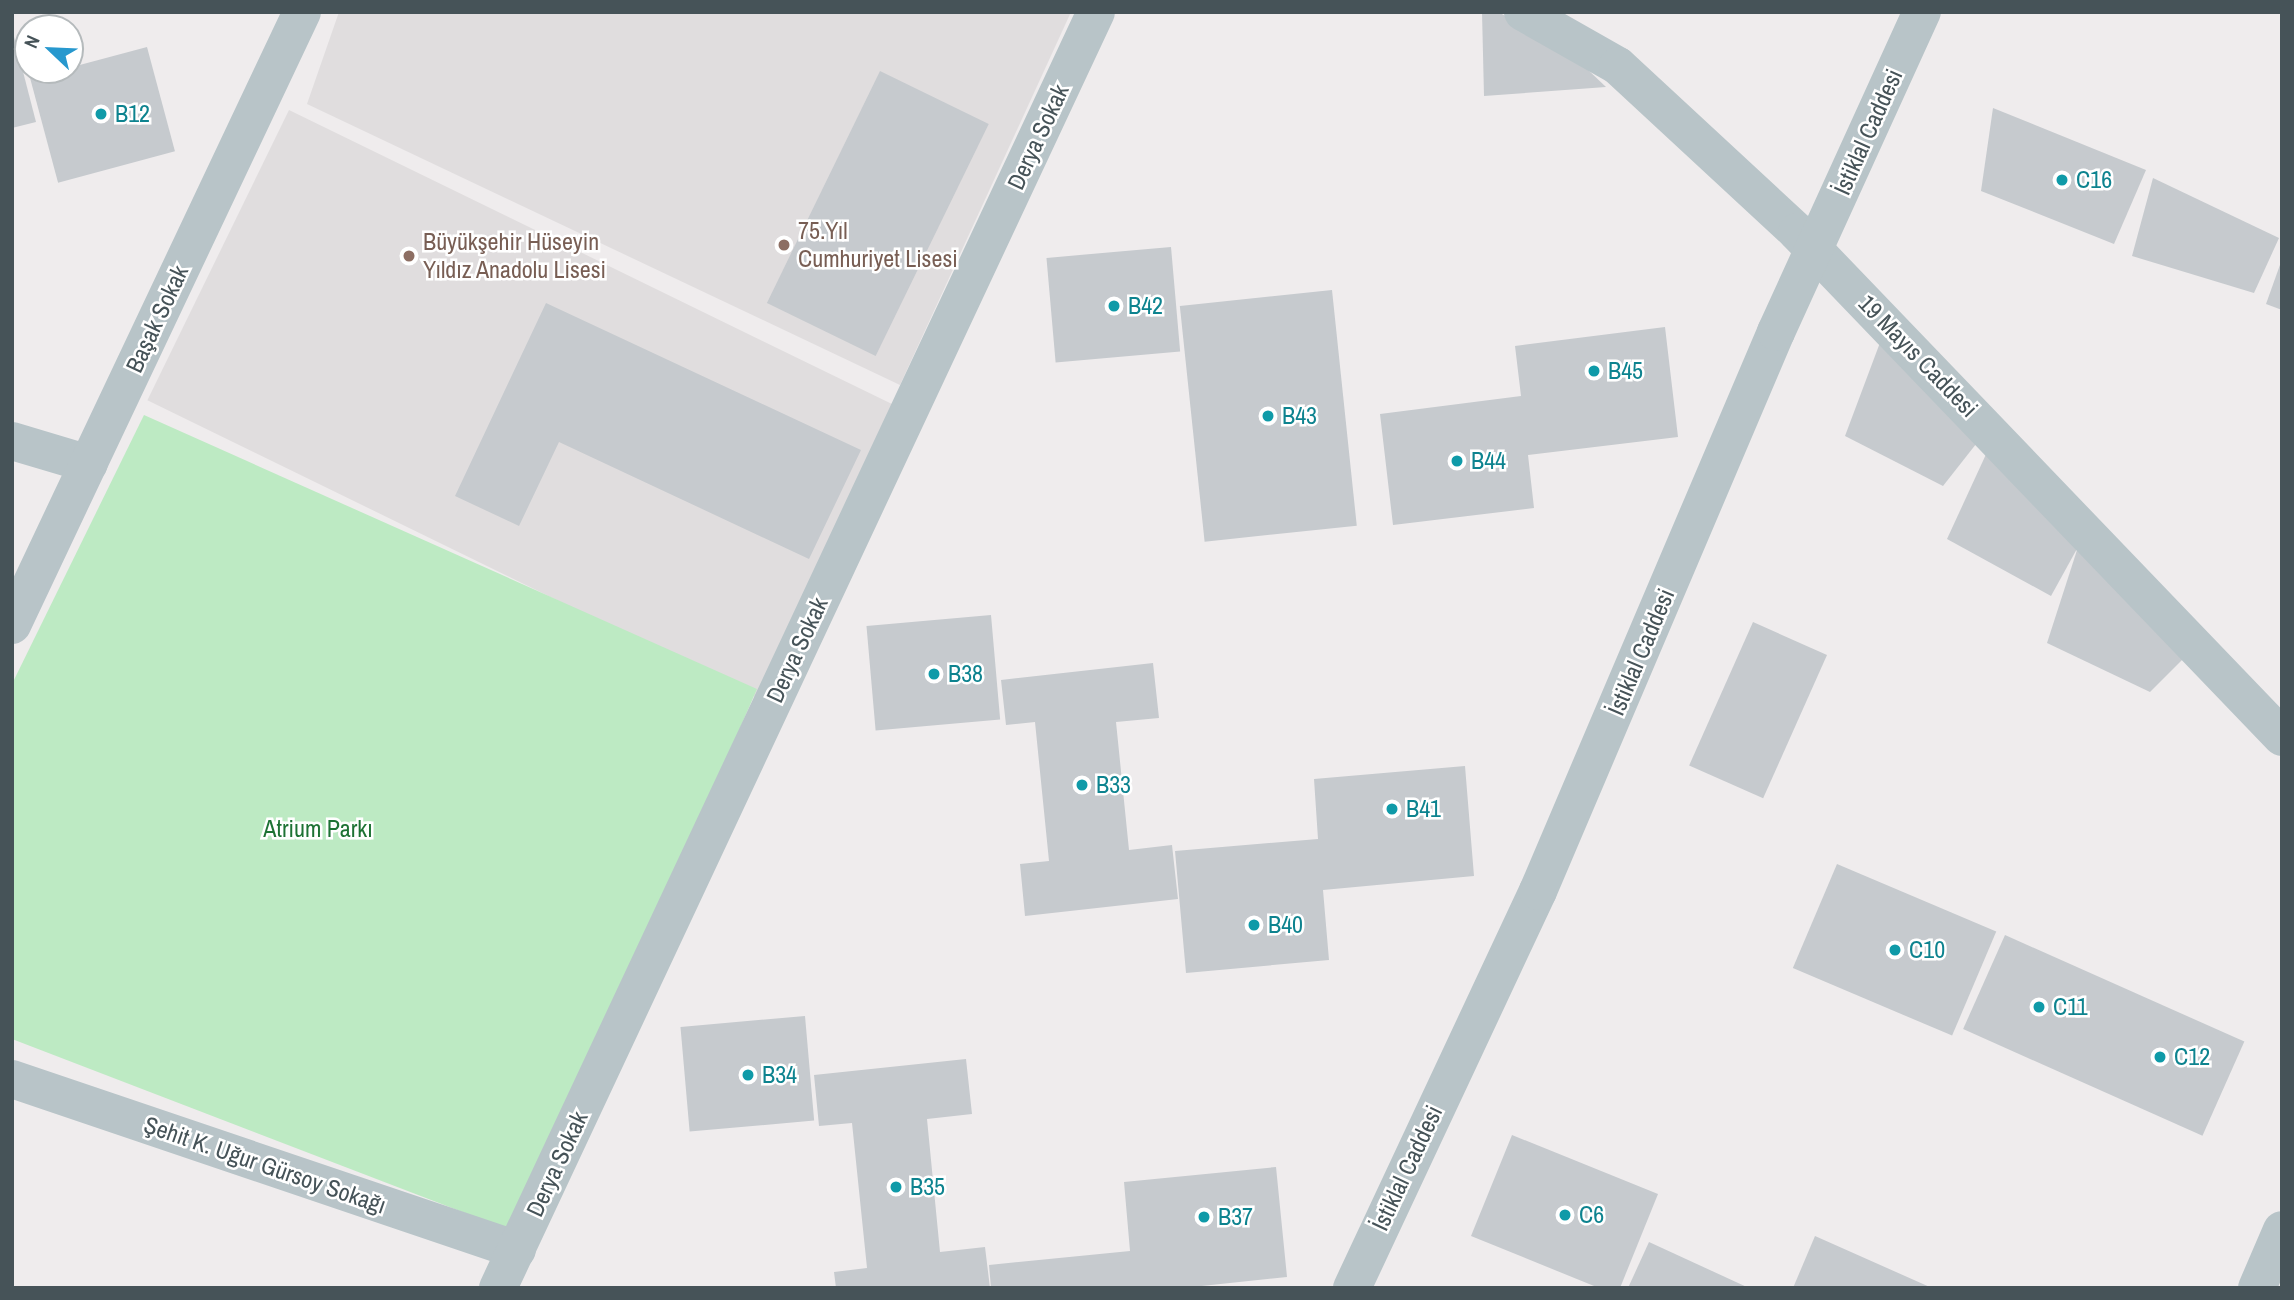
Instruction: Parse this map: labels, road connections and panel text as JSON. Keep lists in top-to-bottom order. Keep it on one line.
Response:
{"streets":{"street":["İstiklal Caddesi","Derya Sokak","Başak Sokak","19 Mayıs Caddesi","Şehit K. Uğur Gürsoy Sokağı"]},"crossings":[["İstiklal Caddesi","19 Mayıs Caddesi"],["Derya Sokak","Şehit K. Uğur Gürsoy Sokağı"]],"parks":["Atrium Parkı"],"places":["B12","C16","75.Yıl Cumhuriyet Lisesi","Büyükşehir Hüseyin Yıldız Anadolu Lisesi","B42","B45","B43","B44","B38","B33","B41","B40","C10","C11","C12","B34","B35","C6","B37"],"north":"top left"}
